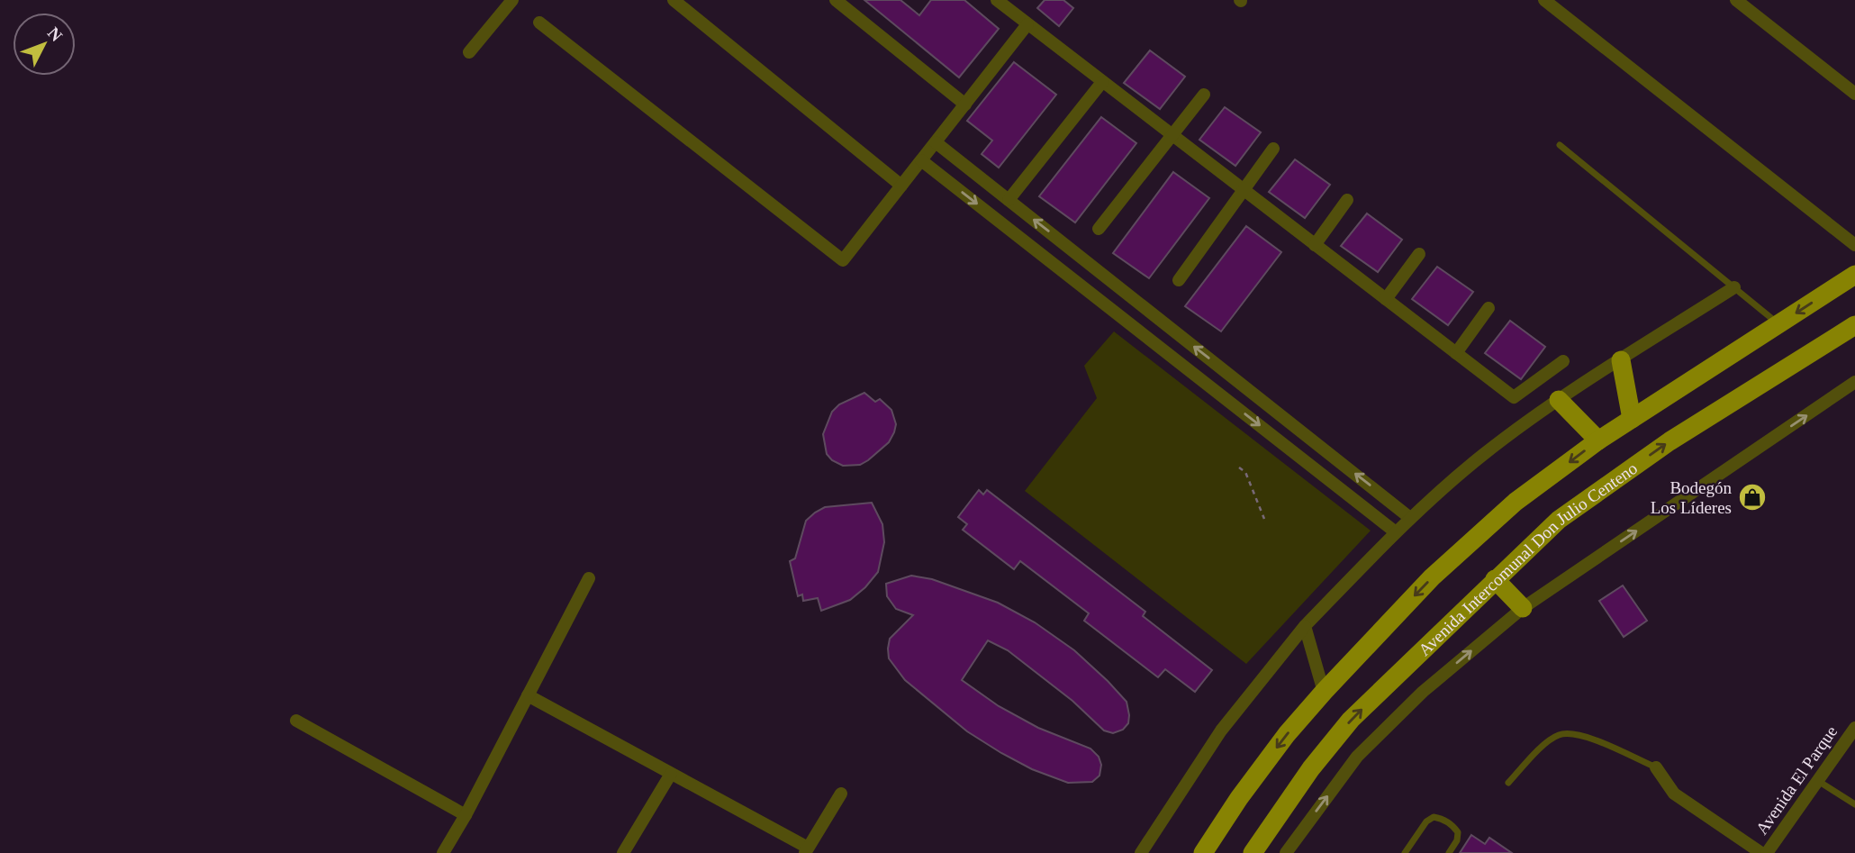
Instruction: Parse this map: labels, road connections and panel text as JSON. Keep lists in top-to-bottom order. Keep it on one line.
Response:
{"streets":{"main road":["Avenida Intercomunal Don Julio Centeno"],"street":["Avenida El Parque"]},"places":{"shop":["Bodegón Los Líderes"]},"north":"top right"}
